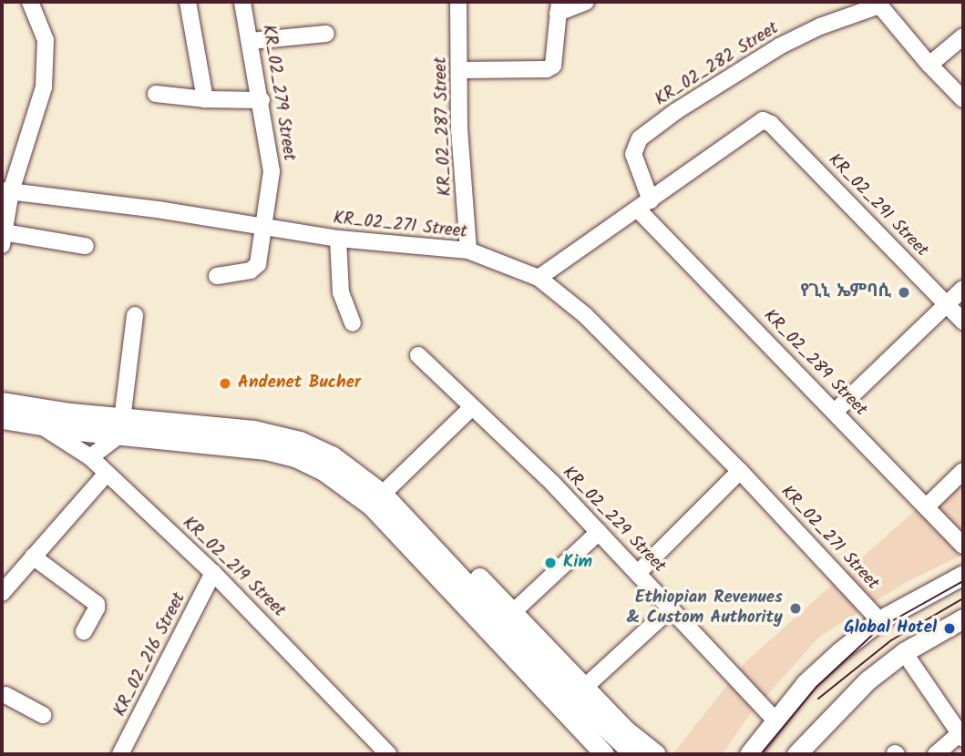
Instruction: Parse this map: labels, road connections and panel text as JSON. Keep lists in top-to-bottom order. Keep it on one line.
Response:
{"streets":{"street":["KR_02_282 Street","KR_02_279 Street","KR_02_287 Street","KR_02_291 Street","KR_02_271 Street","KR_02_289 Street","KR_02_229 Street","KR_02_219 Street","KR_02_216 Street"]},"crossings":[["KR_02_282 Street","KR_02_291 Street"],["KR_02_282 Street","KR_02_289 Street"],["KR_02_279 Street","KR_02_271 Street"],["KR_02_287 Street","KR_02_271 Street"],["KR_02_291 Street","KR_02_289 Street"],["KR_02_219 Street","KR_02_216 Street"]],"places":["የጊኒ ኤምባሲ","Andenet Bucher","Kim","Ethiopian Revenues & Custom Authority","Global Hotel"]}
